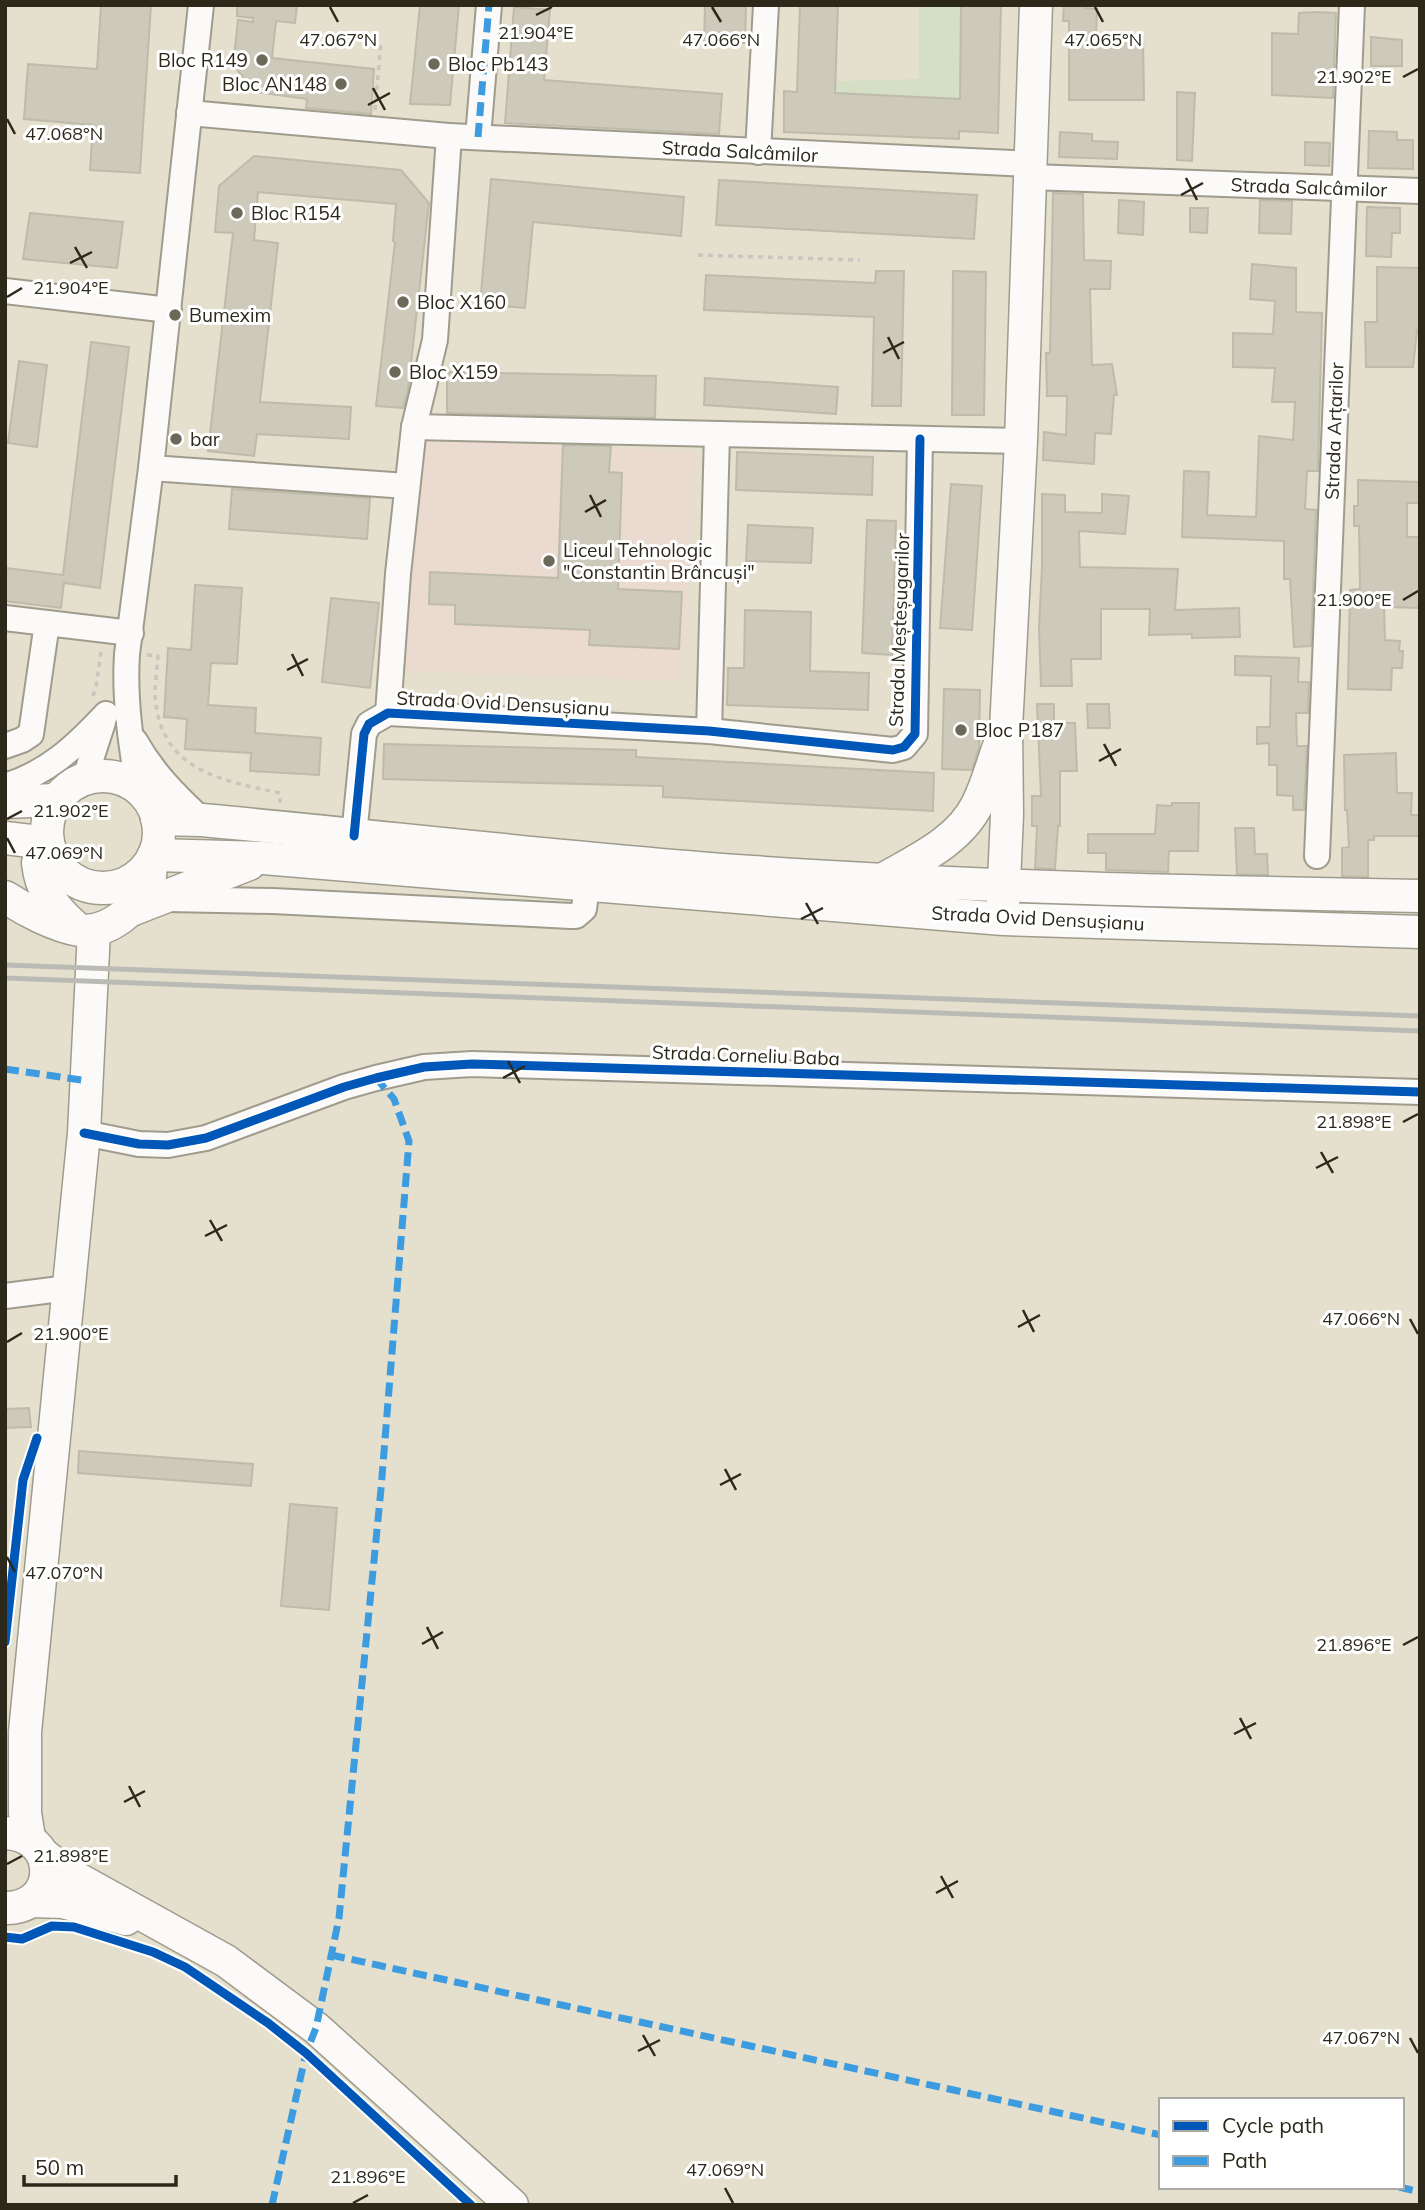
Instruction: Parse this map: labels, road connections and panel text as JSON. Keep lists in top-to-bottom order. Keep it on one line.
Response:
{"streets":{"main road":["Strada Ovid Densușianu"],"street":["Strada Salcâmilor","Strada Arțarilor","Strada Meșteșugarilor","Strada Corneliu Baba"]},"crossings":[["Strada Salcâmilor","Strada Arțarilor"],["Strada Meșteșugarilor","Strada Ovid Densușianu"]],"places":["Bloc R149","Bloc Pb143","Bloc AN148","Bloc R154","Bloc X160","Bumexim","Bloc X159","bar","Liceul Tehnologic \"Constantin Brâncuși\"","Bloc P187"],"legend":["Cycle path","Path"],"scale_bar":"50 m","coordinates":["21.904°E","47.066°N","47.065°N","47.067°N","21.902°E","47.068°N","21.900°E","47.069°N","21.898°E","47.070°N","21.896°E"]}
